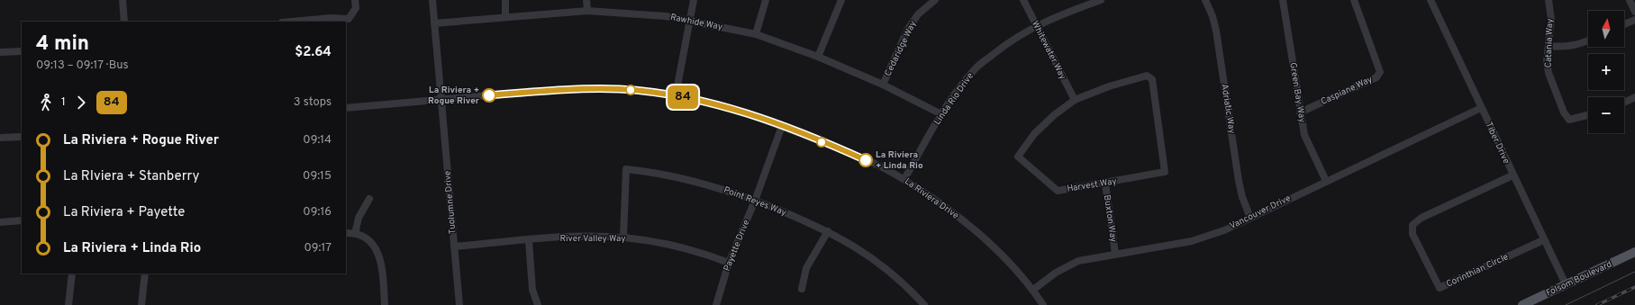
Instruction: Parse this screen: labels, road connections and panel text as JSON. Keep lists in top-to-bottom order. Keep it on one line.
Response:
{"streets":{"main road":["Folsom Boulevard"],"street":["Rawhide Way","Catania Way","Cedaridge Way","Whitewater Way","Caspiane Way","Green Bay Way","Linda Rio Drive","Adriatic Way","Tiber Drive","Harvest Way","La Riviera Drive","Point Reyes Way","Tuolumne Drive","Vancouver Drive","Buxton Way","River Valley Way","Payette Drive","Corinthian Circle"]},"crossings":[["Rawhide Way","Cedaridge Way"],["Rawhide Way","Linda Rio Drive"],["Rawhide Way","Tuolumne Drive"],["Whitewater Way","Linda Rio Drive"],["Whitewater Way","Harvest Way"],["Caspiane Way","Green Bay Way"],["Green Bay Way","Vancouver Drive"],["Linda Rio Drive","La Riviera Drive"],["Adriatic Way","Vancouver Drive"],["Tiber Drive","Vancouver Drive"],["Tiber Drive","Corinthian Circle"],["Tiber Drive","Folsom Boulevard"],["Harvest Way","Buxton Way"],["La Riviera Drive","Tuolumne Drive"],["La Riviera Drive","Vancouver Drive"],["La Riviera Drive","Payette Drive"],["Point Reyes Way","River Valley Way"],["Point Reyes Way","Payette Drive"],["Tuolumne Drive","River Valley Way"],["Vancouver Drive","Buxton Way"],["River Valley Way","Payette Drive"]],"places":["La Riviera + Rogue River","La Riviera + Linda Rio"],"lines":["bus line 84"],"north":"top","page":{"on_map":"84","map_buttons":["+","−"],"heading":["4 min","09:13 – 09:17 · Bus","$2.64"],"legs":["1","84","3 stops"],"list":[{"name":"La Riviera + Rogue River","value":"09:14"},{"name":"La RIviera + Stanberry","value":"09:15"},{"name":"La Riviera + Payette","value":"09:16"},{"name":"La Riviera + Linda Rio","value":"09:17"}]}}
